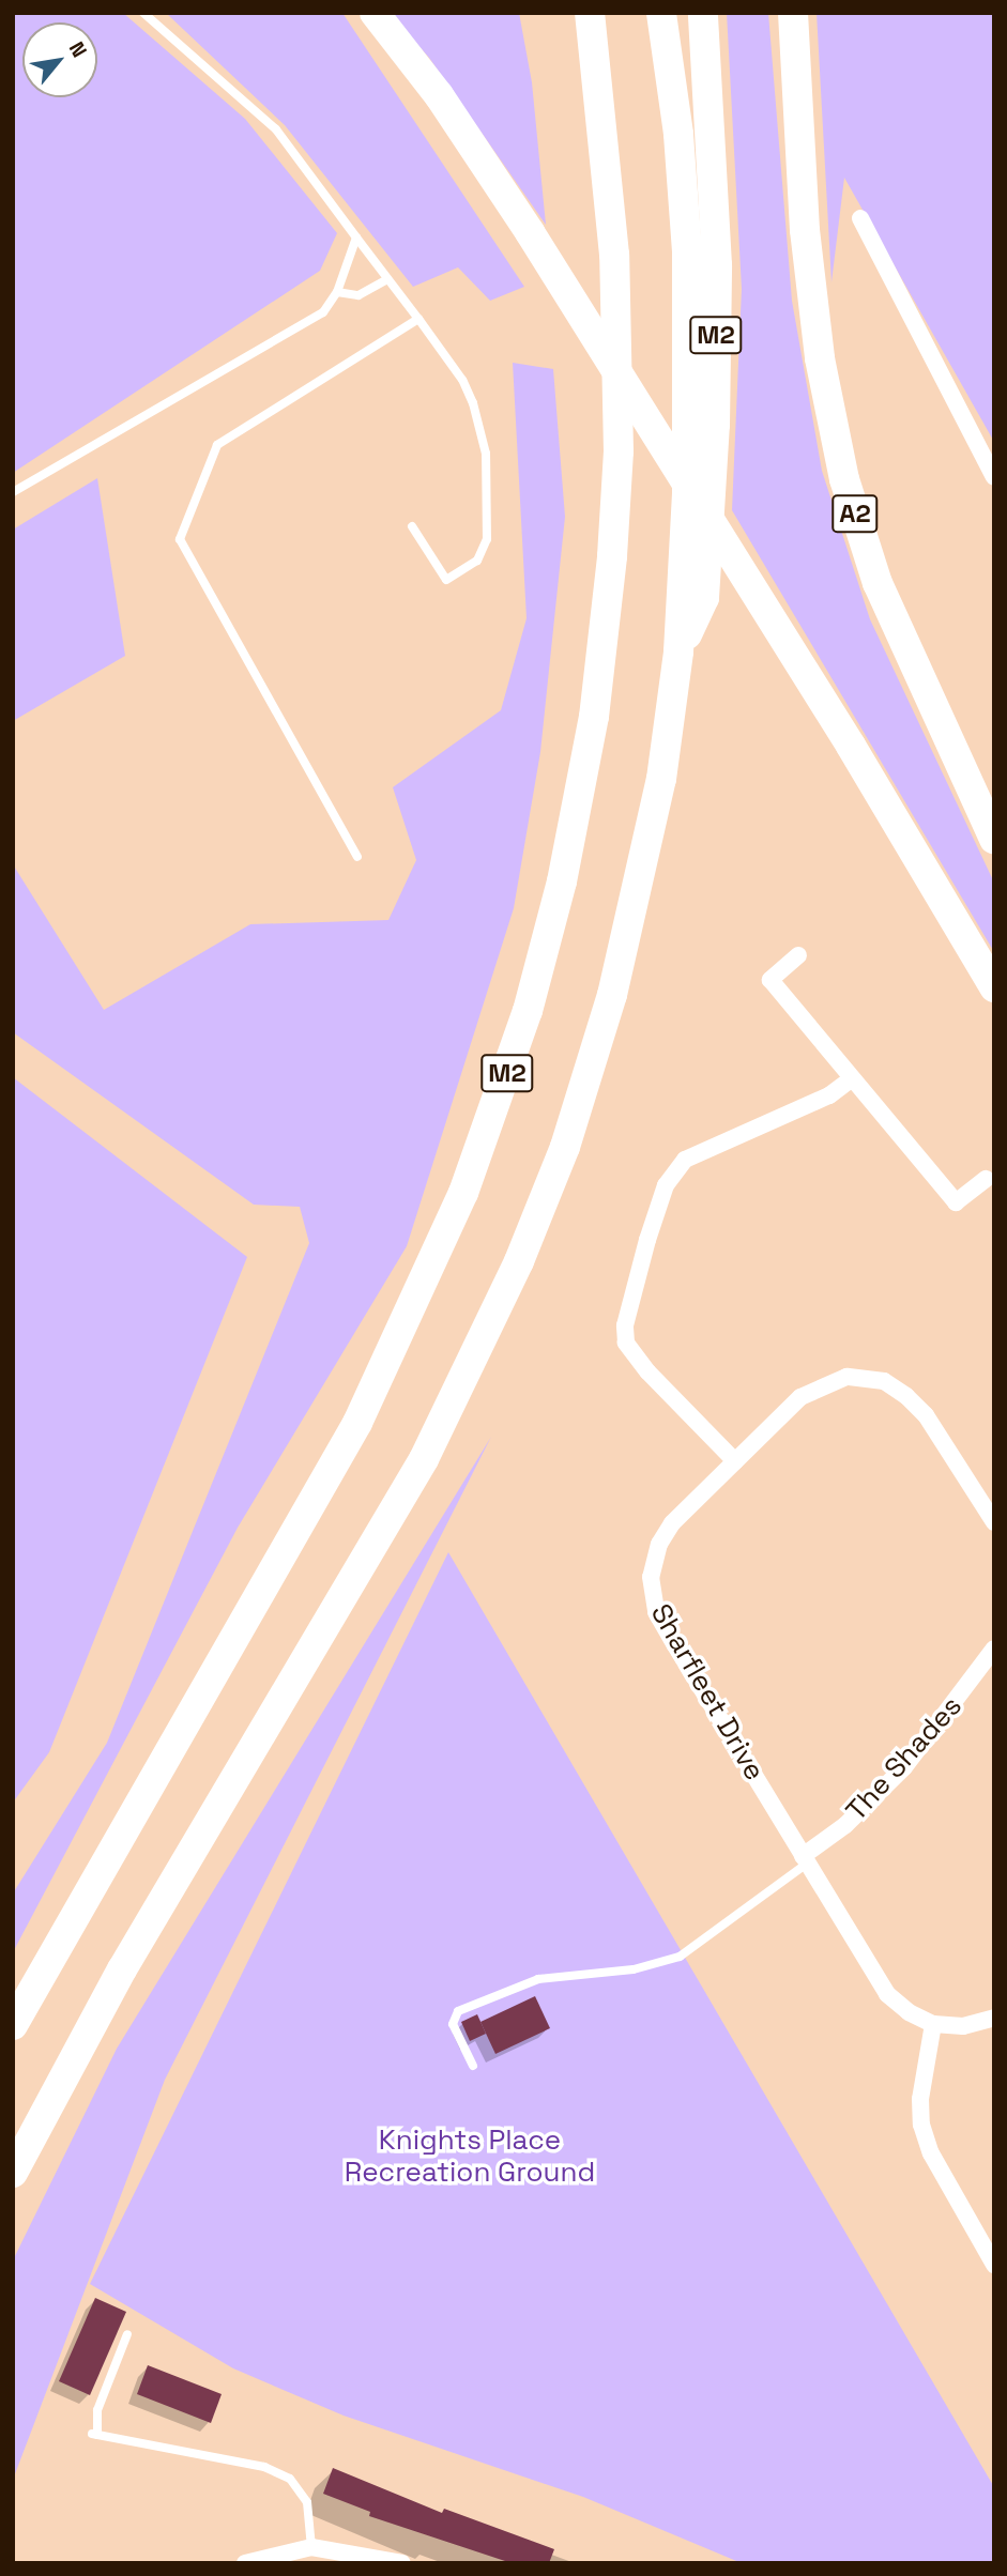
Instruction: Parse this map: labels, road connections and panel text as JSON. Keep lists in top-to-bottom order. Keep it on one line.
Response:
{"streets":{"highway":["M2","A2"],"street":["Sharfleet Drive","The Shades"]},"crossings":[["Sharfleet Drive","The Shades"]],"parks":["Knights Place Recreation Ground"],"north":"top right"}
